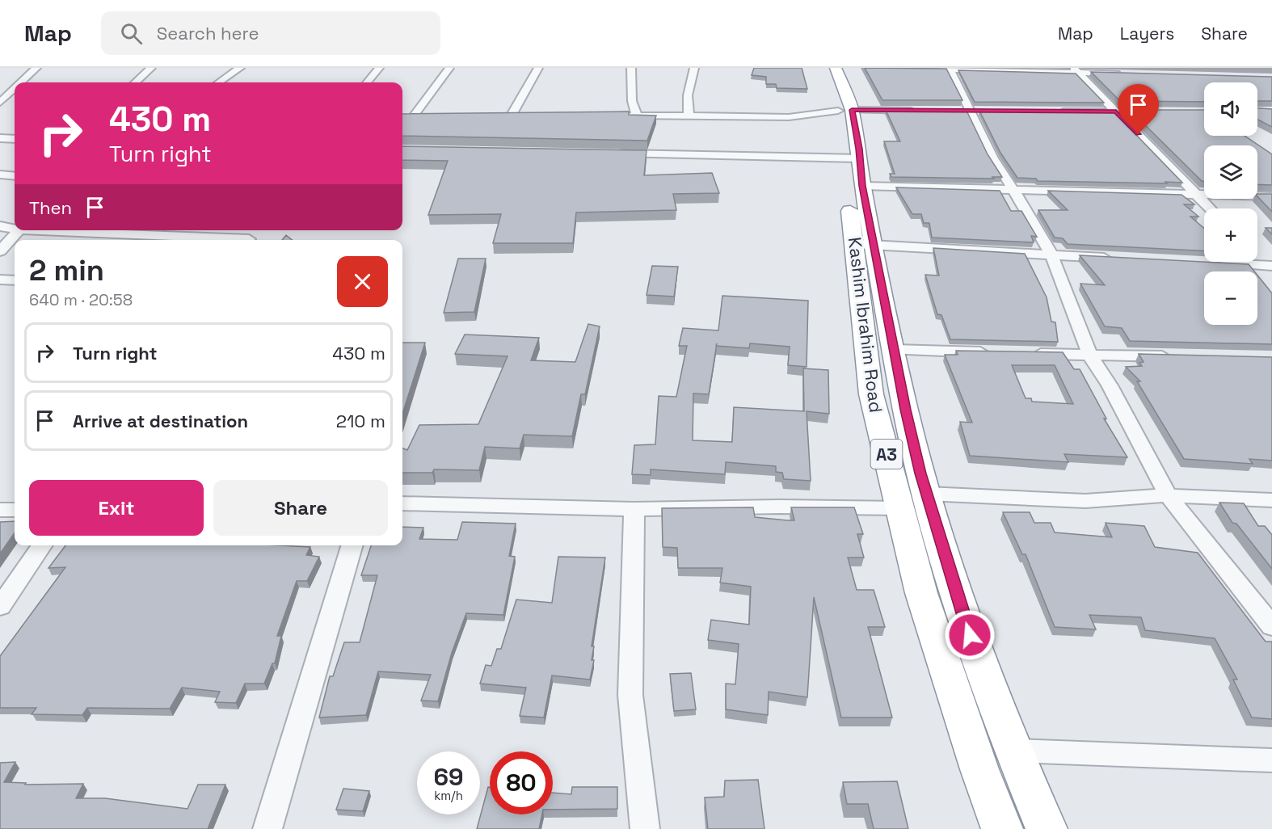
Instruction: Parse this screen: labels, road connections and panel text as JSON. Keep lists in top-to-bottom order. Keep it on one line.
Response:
{"streets":{"highway":["Kashim Ibrahim Road","A3"]},"page":{"header":"Map","search":"Search here","nav":["Map","Layers","Share"],"map_buttons":["+","−"],"turn":["430 m","Turn right"],"then":"Then","heading":["2 min","640 m · 20:58"],"list":[{"name":"Turn right","value":"430 m"},{"name":"Arrive at destination","value":"210 m"}],"buttons":["Exit","Share"],"speed":"69 km/h","limit":"80"}}
